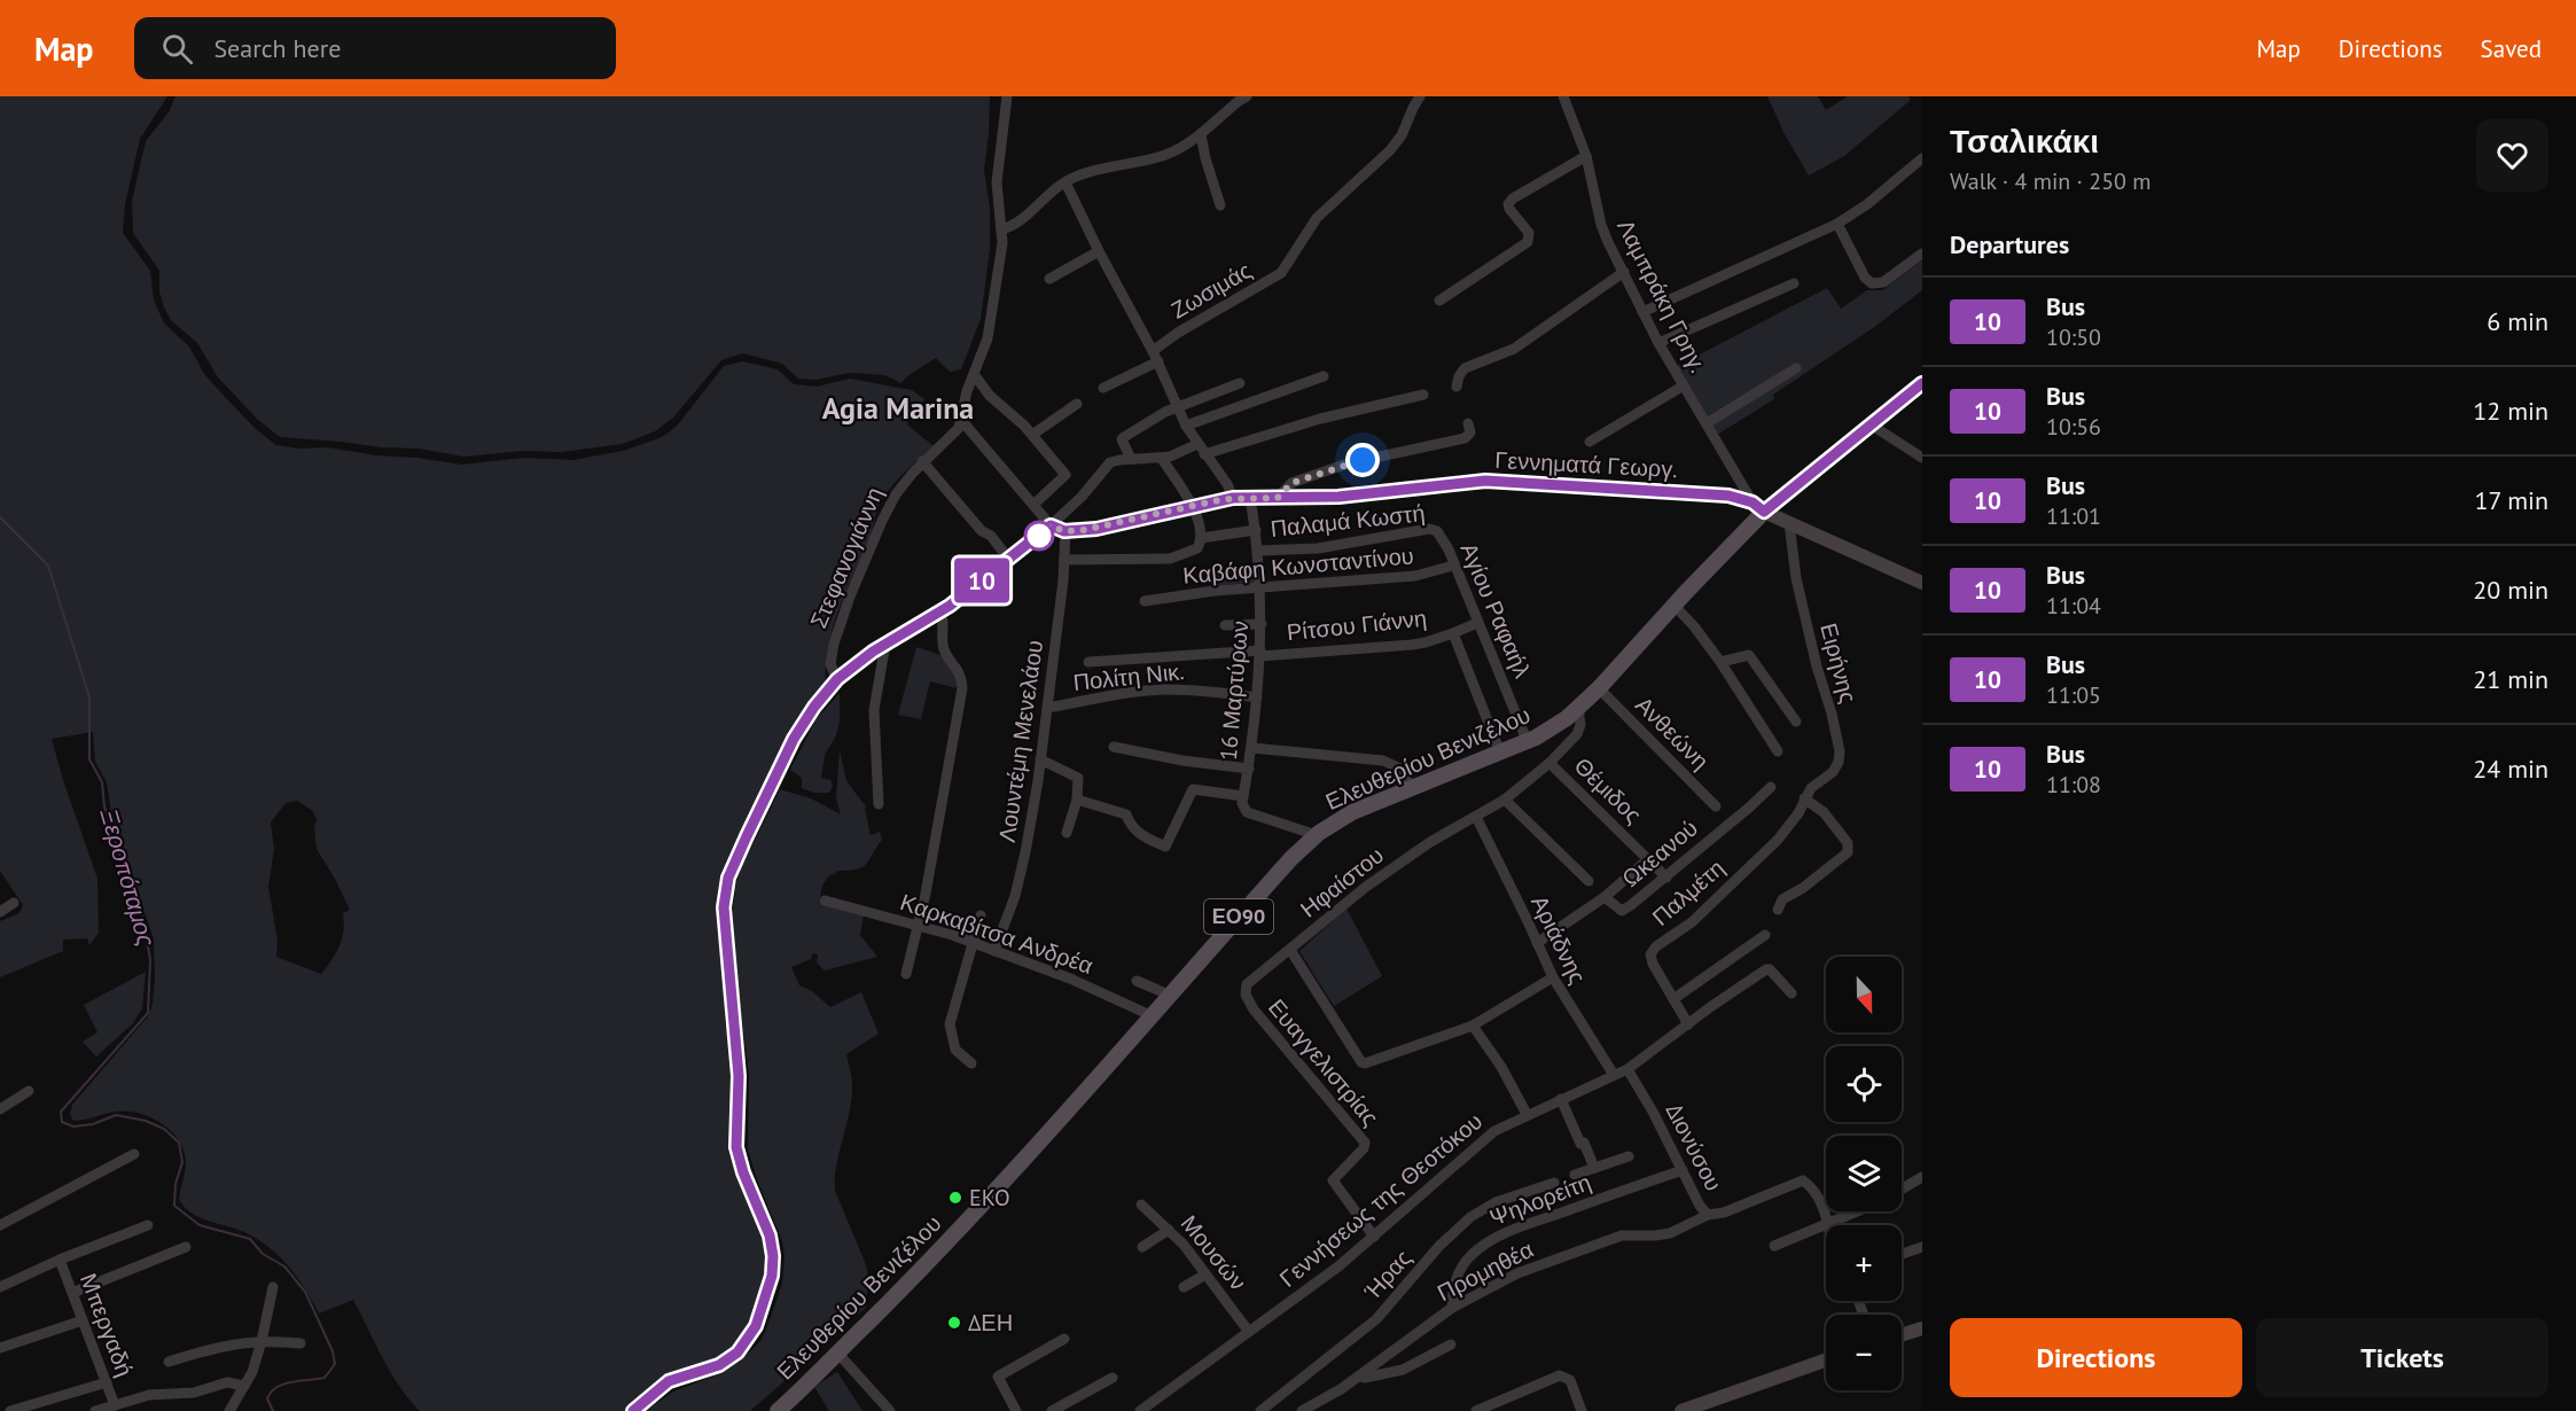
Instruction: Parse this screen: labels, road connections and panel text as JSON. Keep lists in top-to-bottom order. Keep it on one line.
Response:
{"streets":{"main road":["Ελευθερίου Βενιζέλου","ΕΟ90"],"street":["Ζωσιμάς","Λαμπράκη Γρηγ.","Γεννηματά Γεωργ.","Παλαμά Κωστή","Στεφανογιάννη","Καβάφη Κωνσταντίνου","Αγίου Ραφαήλ","Ρίτσου Γιάννη","Ειρήνης","Πολίτη Νικ.","16 Μαρτύρων","Ανθεώνη","Λουντέμη Μενελάου","Θέμιδος","Ωκεανού","Ηφαίστου","Παλμέτη","Καρκαβίτσα Ανδρέα","Αριάδνης","Ευαγγελιστρίας","Διονύσου","Γεννήσεως της Θεοτόκου","Ψηλορείτη","Μουσών","Προμηθέα","Ήρας","Μπεργαδή"]},"crossings":[["Λαμπράκη Γρηγ.","Γεννηματά Γεωργ."],["Λαμπράκη Γρηγ.","Ελευθερίου Βενιζέλου"],["Γεννηματά Γεωργ.","Ειρήνης"],["Γεννηματά Γεωργ.","16 Μαρτύρων"],["Γεννηματά Γεωργ.","Λουντέμη Μενελάου"],["Γεννηματά Γεωργ.","Ελευθερίου Βενιζέλου"],["Παλαμά Κωστή","Αγίου Ραφαήλ"],["Παλαμά Κωστή","16 Μαρτύρων"],["Καβάφη Κωνσταντίνου","Αγίου Ραφαήλ"],["Καβάφη Κωνσταντίνου","16 Μαρτύρων"],["Αγίου Ραφαήλ","Ελευθερίου Βενιζέλου"],["Ρίτσου Γιάννη","16 Μαρτύρων"],["Ρίτσου Γιάννη","Ελευθερίου Βενιζέλου"],["Ειρήνης","Παλμέτη"],["Πολίτη Νικ.","16 Μαρτύρων"],["Πολίτη Νικ.","Λουντέμη Μενελάου"],["Ανθεώνη","Ελευθερίου Βενιζέλου"],["Λουντέμη Μενελάου","Καρκαβίτσα Ανδρέα"],["Ελευθερίου Βενιζέλου","Ηφαίστου"],["Ελευθερίου Βενιζέλου","Καρκαβίτσα Ανδρέα"],["Θέμιδος","Ωκεανού"],["Θέμιδος","Ηφαίστου"],["Ωκεανού","Αριάδνης"],["Ηφαίστου","Αριάδνης"],["Ηφαίστου","Ευαγγελιστρίας"],["Παλμέτη","Γεννήσεως της Θεοτόκου"],["Αριάδνης","Γεννήσεως της Θεοτόκου"],["Ευαγγελιστρίας","Γεννήσεως της Θεοτόκου"],["Διονύσου","Γεννήσεως της Θεοτόκου"],["Διονύσου","Ψηλορείτη"],["Διονύσου","Προμηθέα"],["Γεννήσεως της Θεοτόκου","Μουσών"],["Ψηλορείτη","Προμηθέα"]],"districts":["Agia Marina"],"water":["Ξεροπόταμος"],"places":["EKO","ΔΕΗ"],"lines":["bus line 10"],"north":"bottom","page":{"header":"Map","search":"Search here","nav":["Map","Directions","Saved"],"on_map":"10","heading":[["Τσαλικάκι","Walk · 4 min · 250 m"],"Departures"],"list":[{"mark":"10","name":"Bus","note":"10:50","value":"6 min"},{"mark":"10","name":"Bus","note":"10:56","value":"12 min"},{"mark":"10","name":"Bus","note":"11:01","value":"17 min"},{"mark":"10","name":"Bus","note":"11:04","value":"20 min"},{"mark":"10","name":"Bus","note":"11:05","value":"21 min"},{"mark":"10","name":"Bus","note":"11:08","value":"24 min"}],"map_buttons":["+","−"],"buttons":["Directions","Tickets"]}}
